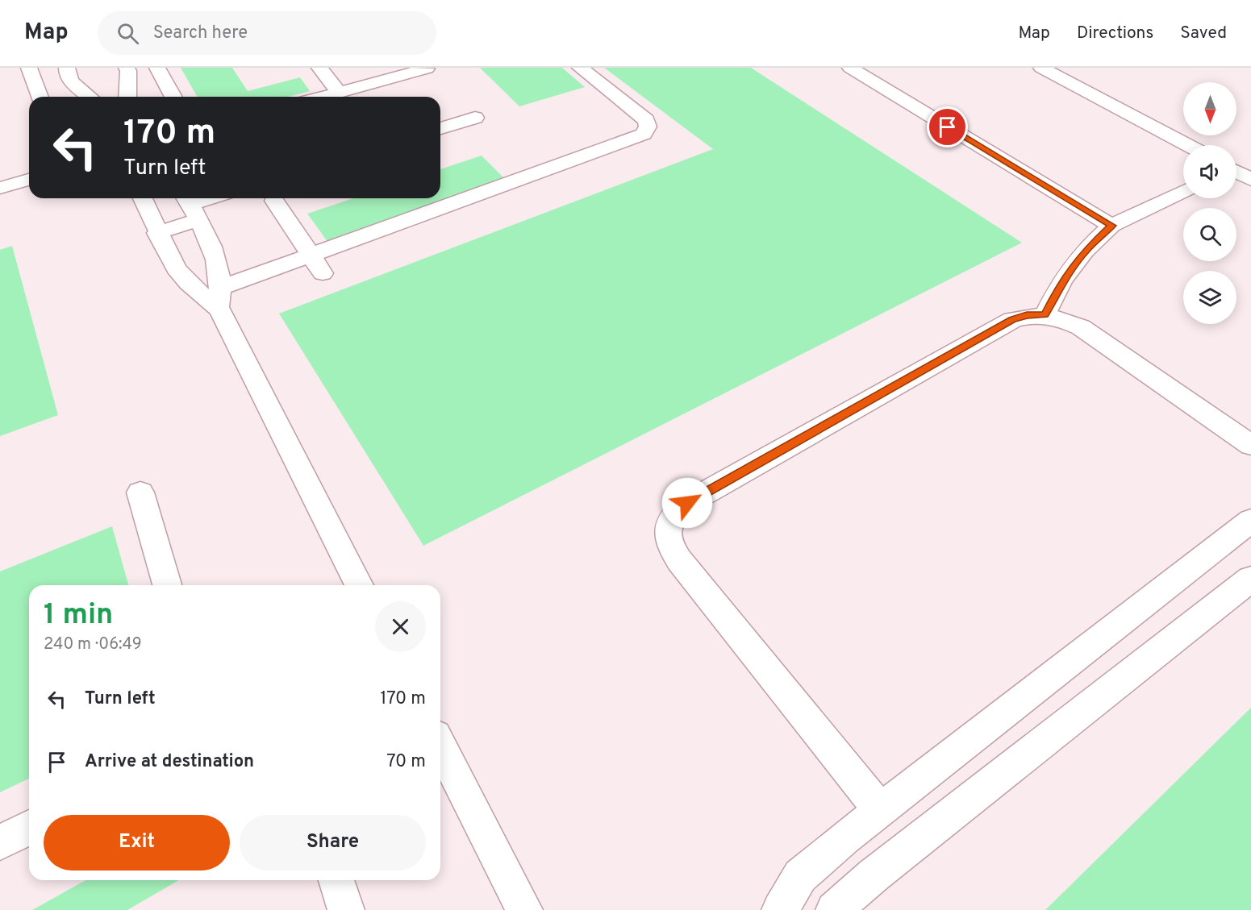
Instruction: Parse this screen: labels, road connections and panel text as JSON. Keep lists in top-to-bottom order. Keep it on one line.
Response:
{"north":"bottom","page":{"header":"Map","search":"Search here","nav":["Map","Directions","Saved"],"turn":["170 m","Turn left"],"heading":["1 min","240 m · 06:49"],"list":[{"name":"Turn left","value":"170 m"},{"name":"Arrive at destination","value":"70 m"}],"buttons":["Exit","Share"]}}
